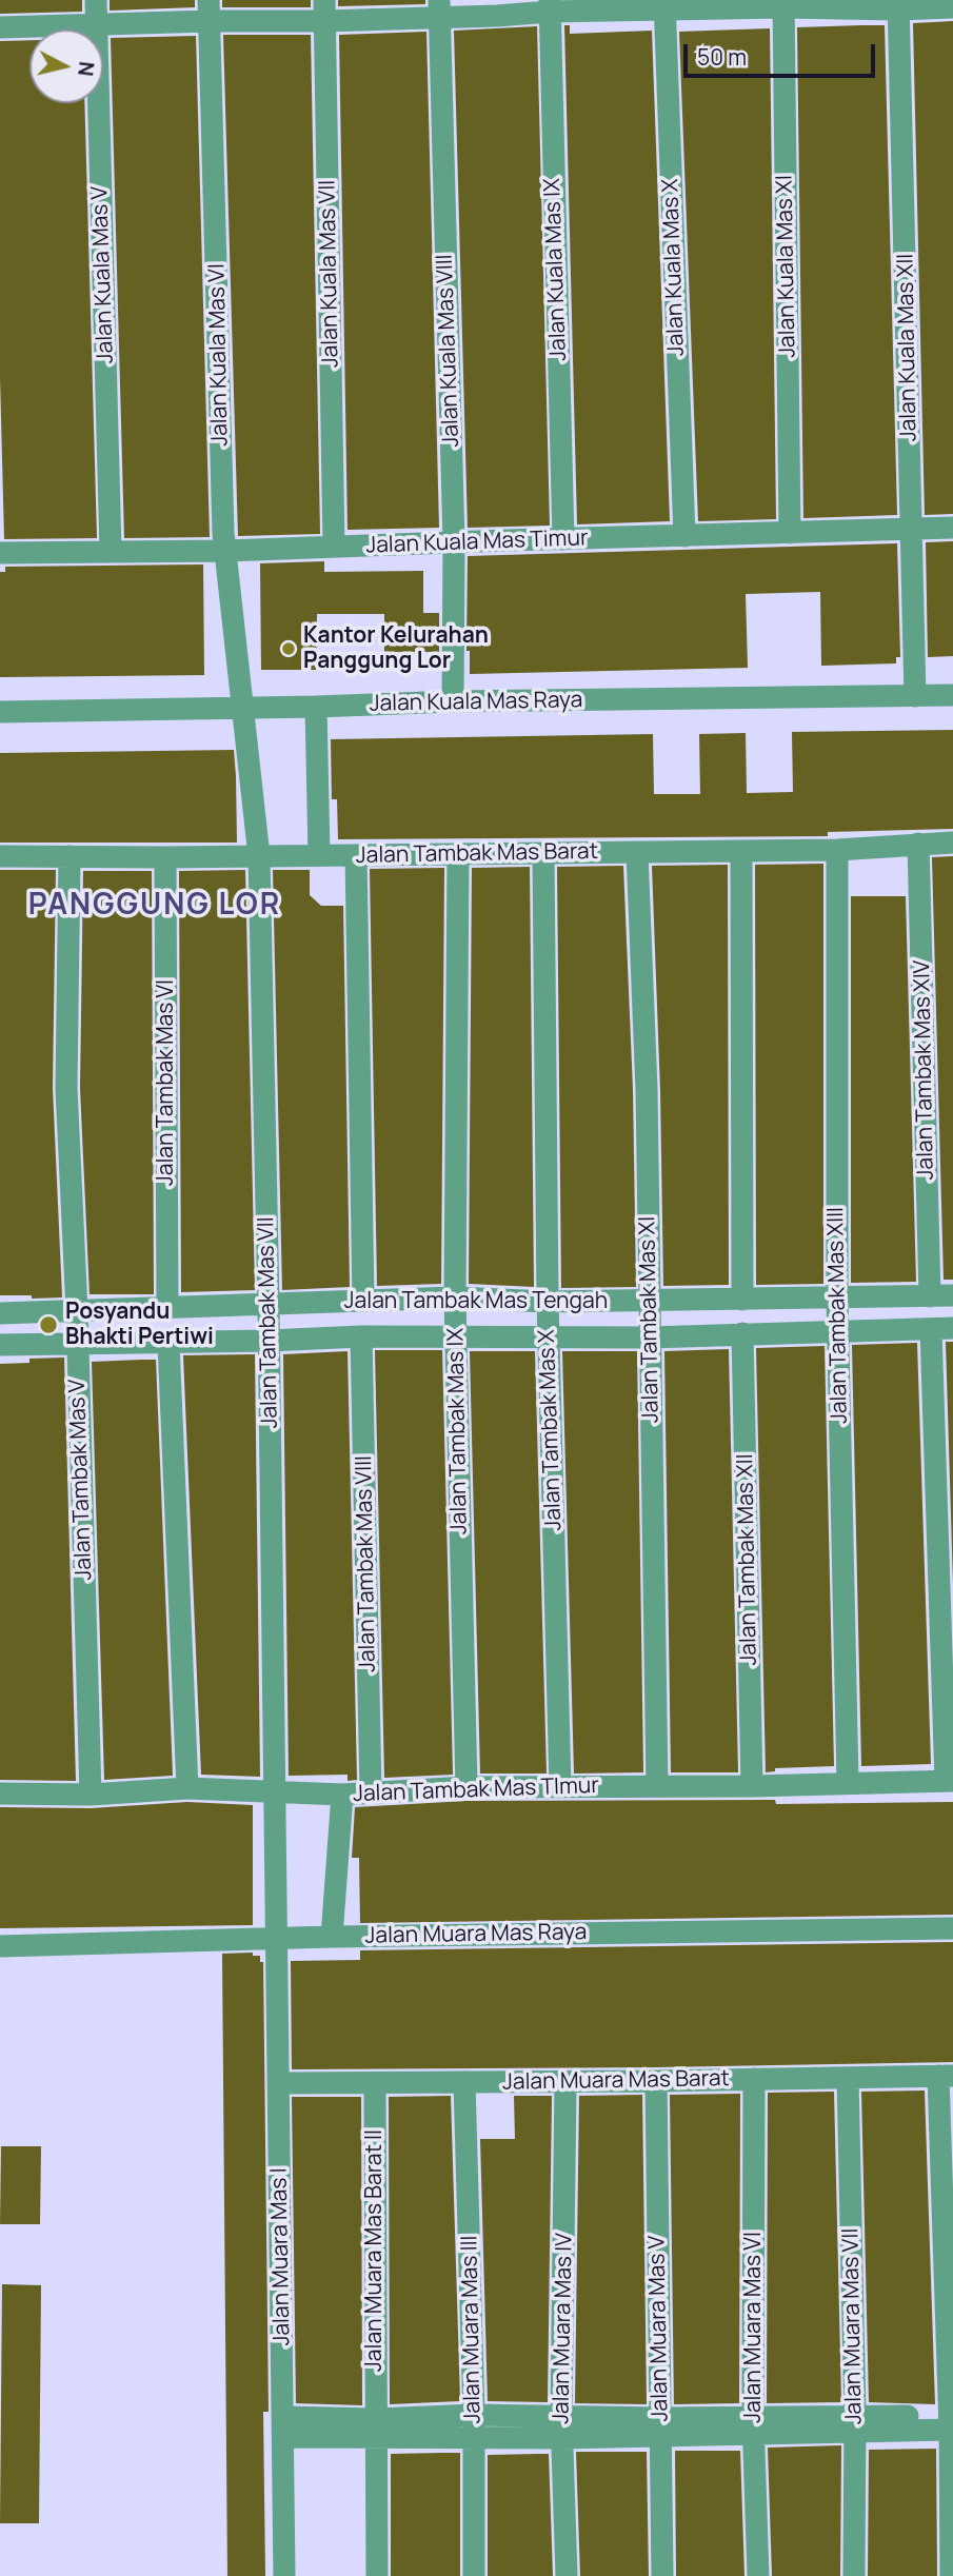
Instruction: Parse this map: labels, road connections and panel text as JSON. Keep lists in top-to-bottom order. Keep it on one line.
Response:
{"streets":{"street":["Jalan Kuala Mas XI","Jalan Kuala Mas X","Jalan Kuala Mas IX","Jalan Kuala Mas VII","Jalan Kuala Mas V","Jalan Kuala Mas XII","Jalan Kuala Mas VIII","Jalan Kuala Mas VI","Jalan Kuala Mas Timur","Jalan Kuala Mas Raya","Jalan Tambak Mas Barat","Jalan Tambak Mas XIV","Jalan Tambak Mas VI","Jalan Tambak Mas Tengah","Jalan Tambak Mas XIII","Jalan Tambak Mas XI","Jalan Tambak Mas VII","Jalan Tambak Mas X","Jalan Tambak Mas IX","Jalan Tambak Mas V","Jalan Tambak Mas XII","Jalan Tambak Mas VIII","Jalan Tambak Mas TImur","Jalan Muara Mas Raya","Jalan Muara Mas Barat","Jalan Muara Mas Barat II","Jalan Muara Mas I","Jalan Muara Mas VII","Jalan Muara Mas VI","Jalan Muara Mas IV","Jalan Muara Mas V","Jalan Muara Mas III"]},"crossings":[["Jalan Kuala Mas XI","Jalan Kuala Mas Timur"],["Jalan Kuala Mas X","Jalan Kuala Mas Timur"],["Jalan Kuala Mas IX","Jalan Kuala Mas Timur"],["Jalan Kuala Mas VII","Jalan Kuala Mas Timur"],["Jalan Kuala Mas V","Jalan Kuala Mas Timur"],["Jalan Kuala Mas XII","Jalan Kuala Mas Timur"],["Jalan Kuala Mas XII","Jalan Kuala Mas Raya"],["Jalan Kuala Mas VIII","Jalan Kuala Mas Timur"],["Jalan Kuala Mas VIII","Jalan Kuala Mas Raya"],["Jalan Kuala Mas VI","Jalan Kuala Mas Timur"],["Jalan Kuala Mas VI","Jalan Kuala Mas Raya"],["Jalan Kuala Mas VI","Jalan Tambak Mas VII"],["Jalan Kuala Mas Raya","Jalan Tambak Mas VII"],["Jalan Tambak Mas Barat","Jalan Tambak Mas XIV"],["Jalan Tambak Mas Barat","Jalan Tambak Mas VI"],["Jalan Tambak Mas Barat","Jalan Tambak Mas XIII"],["Jalan Tambak Mas Barat","Jalan Tambak Mas XI"],["Jalan Tambak Mas Barat","Jalan Tambak Mas VII"],["Jalan Tambak Mas Barat","Jalan Tambak Mas X"],["Jalan Tambak Mas Barat","Jalan Tambak Mas IX"],["Jalan Tambak Mas Barat","Jalan Tambak Mas V"],["Jalan Tambak Mas XIV","Jalan Tambak Mas Tengah"],["Jalan Tambak Mas VI","Jalan Tambak Mas Tengah"],["Jalan Tambak Mas Tengah","Jalan Tambak Mas XIII"],["Jalan Tambak Mas Tengah","Jalan Tambak Mas XI"],["Jalan Tambak Mas Tengah","Jalan Tambak Mas VII"],["Jalan Tambak Mas Tengah","Jalan Tambak Mas X"],["Jalan Tambak Mas Tengah","Jalan Tambak Mas IX"],["Jalan Tambak Mas Tengah","Jalan Tambak Mas V"],["Jalan Tambak Mas Tengah","Jalan Tambak Mas XII"],["Jalan Tambak Mas Tengah","Jalan Tambak Mas VIII"],["Jalan Tambak Mas XIII","Jalan Tambak Mas TImur"],["Jalan Tambak Mas XI","Jalan Tambak Mas TImur"],["Jalan Tambak Mas VII","Jalan Tambak Mas TImur"],["Jalan Tambak Mas VII","Jalan Muara Mas Raya"],["Jalan Tambak Mas VII","Jalan Muara Mas I"],["Jalan Tambak Mas X","Jalan Tambak Mas TImur"],["Jalan Tambak Mas IX","Jalan Tambak Mas TImur"],["Jalan Tambak Mas V","Jalan Tambak Mas TImur"],["Jalan Tambak Mas XII","Jalan Tambak Mas TImur"],["Jalan Tambak Mas VIII","Jalan Tambak Mas TImur"],["Jalan Muara Mas Raya","Jalan Muara Mas I"],["Jalan Muara Mas Barat","Jalan Muara Mas Barat II"],["Jalan Muara Mas Barat","Jalan Muara Mas I"],["Jalan Muara Mas Barat","Jalan Muara Mas VII"],["Jalan Muara Mas Barat","Jalan Muara Mas VI"],["Jalan Muara Mas Barat","Jalan Muara Mas IV"],["Jalan Muara Mas Barat","Jalan Muara Mas V"],["Jalan Muara Mas Barat","Jalan Muara Mas III"]],"districts":["PANGGUNG LOR"],"places":["Kantor Kelurahan Panggung Lor","Posyandu Bhakti Pertiwi"],"scale_bar":"50 m","north":"right"}
